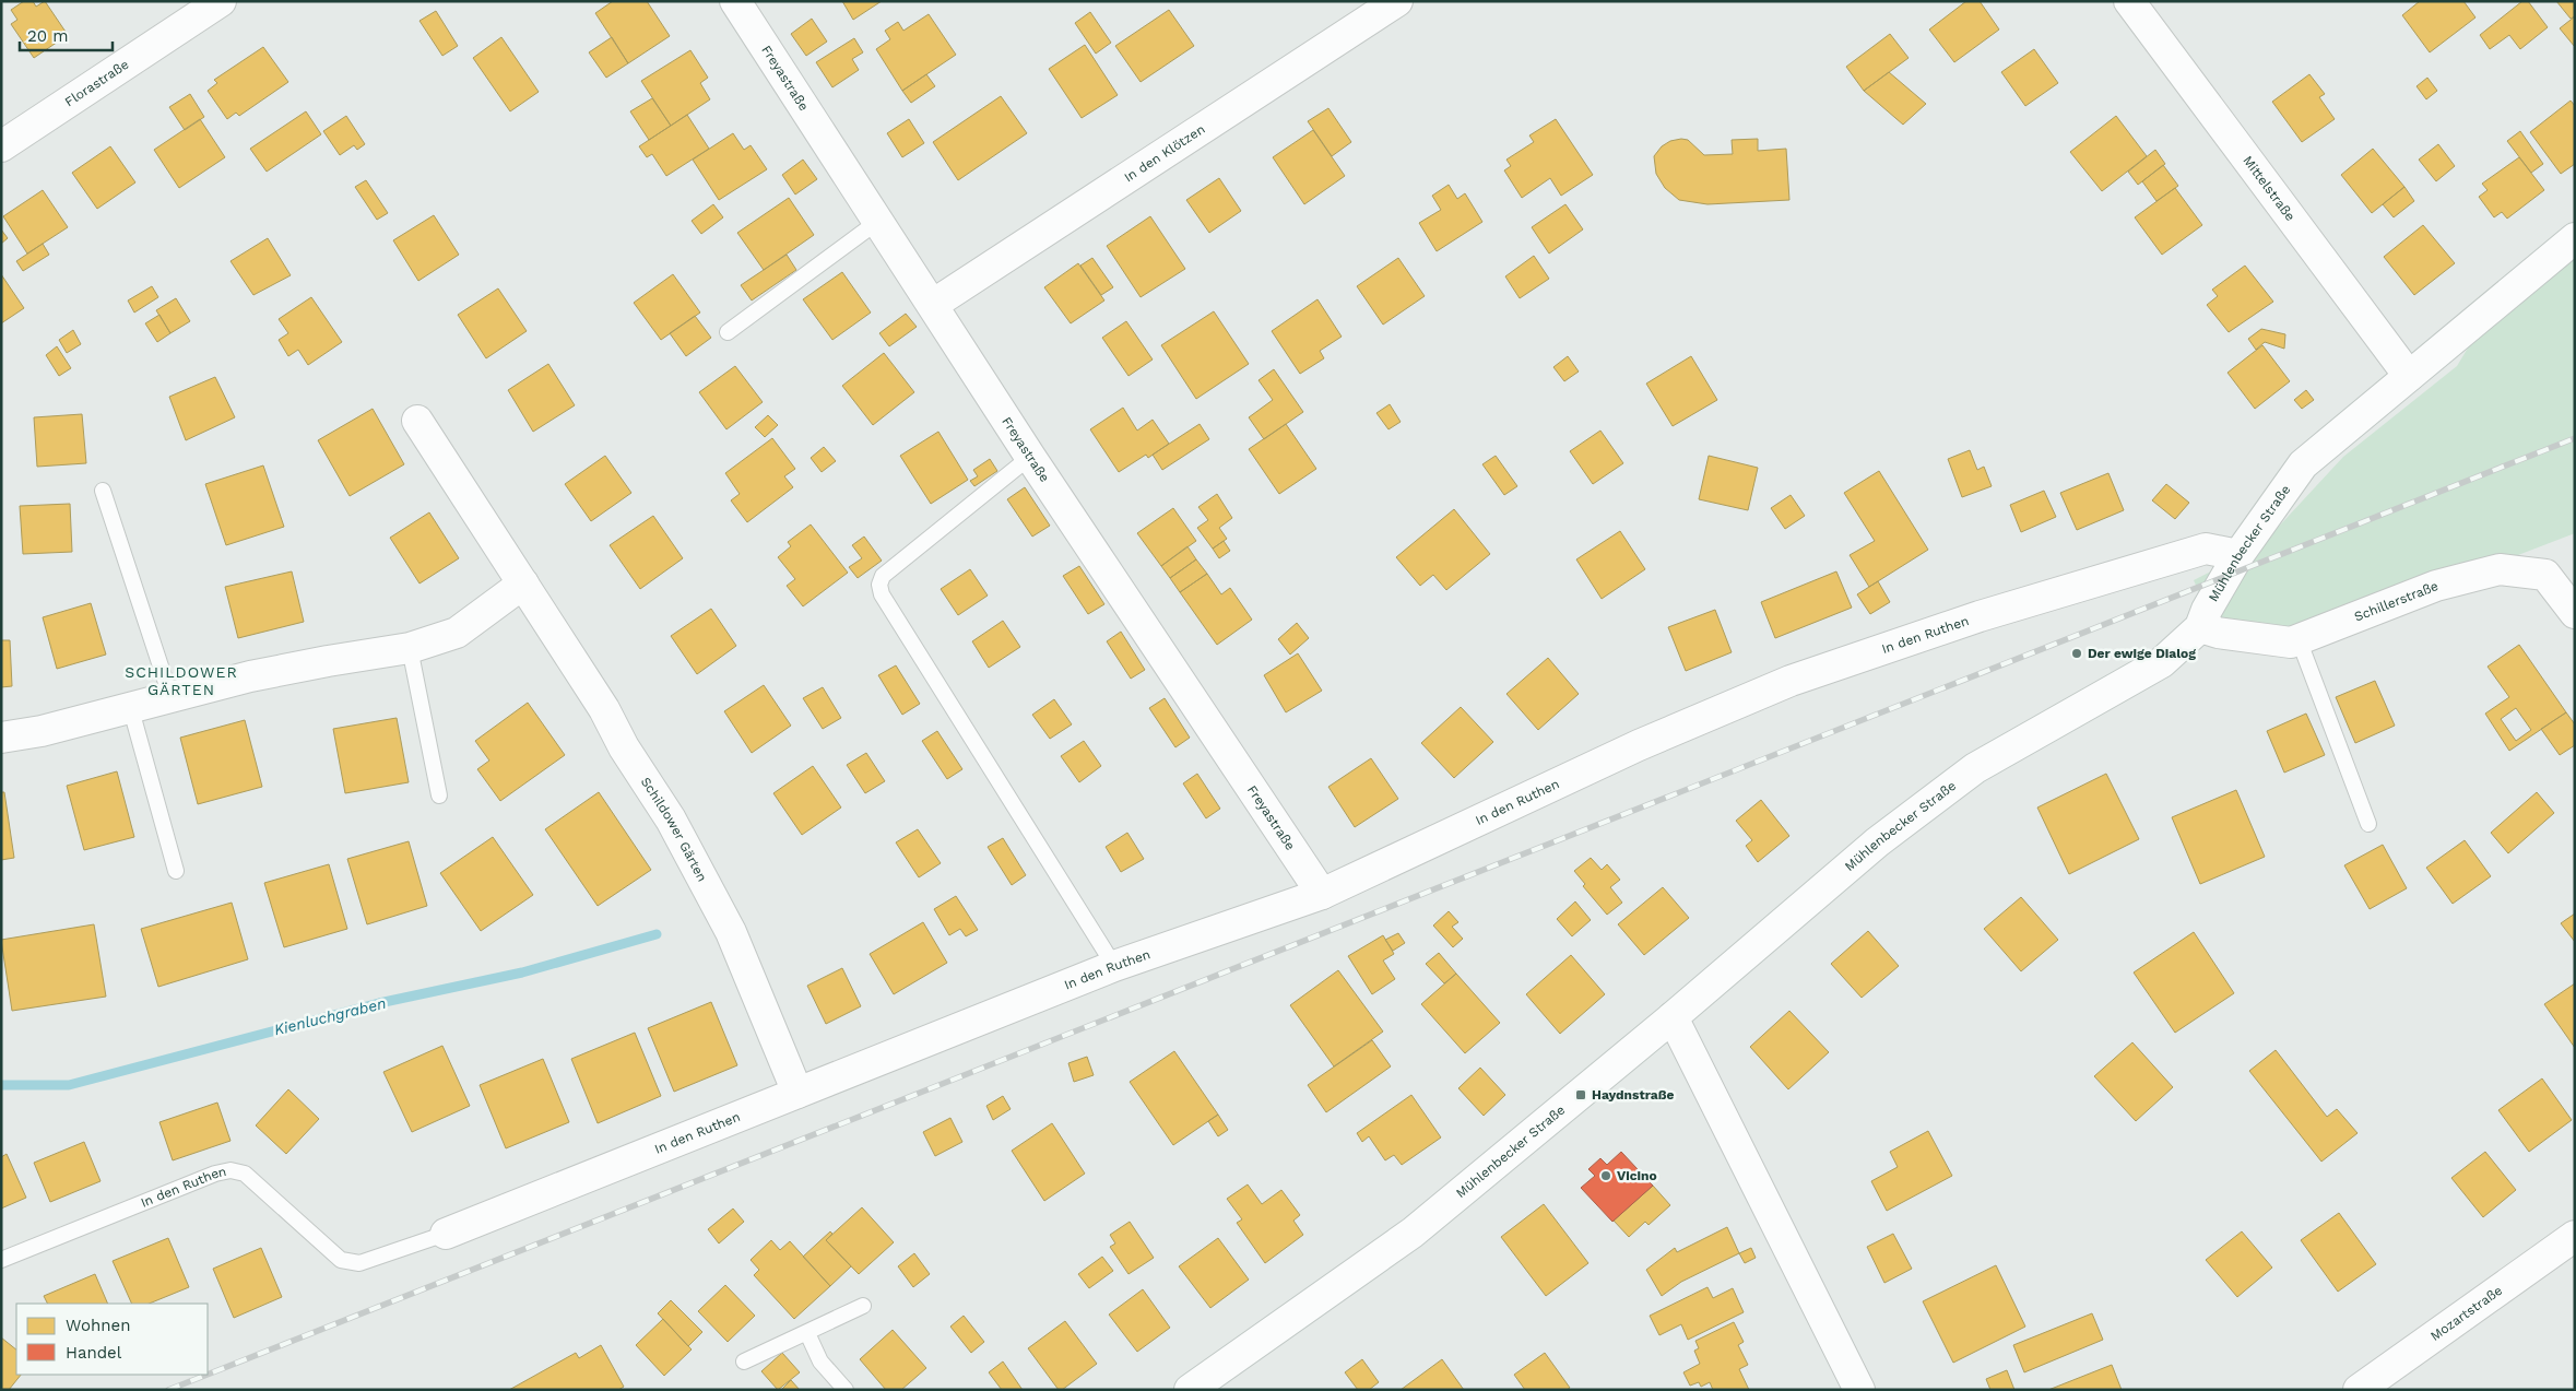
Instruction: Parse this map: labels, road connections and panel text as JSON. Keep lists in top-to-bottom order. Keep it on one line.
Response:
{"streets":{"street":["Freyastraße","Florastraße","In den Klötzen","Mittelstraße","Mühlenbecker Straße","Schillerstraße","In den Ruthen","Schildower Gärten","Mozartstraße"]},"crossings":[["Freyastraße","In den Klötzen"],["Freyastraße","In den Ruthen"],["Mittelstraße","Mühlenbecker Straße"],["Mühlenbecker Straße","Schillerstraße"],["Mühlenbecker Straße","In den Ruthen"],["In den Ruthen","Schildower Gärten"]],"districts":["SCHILDOWER GÄRTEN"],"water":["Kienluchgraben"],"places":{"other":["Der ewige Dialog","Vicino"],"transit":["Haydnstraße"]},"legend":["Wohnen","Handel"],"scale_bar":"20 m"}
